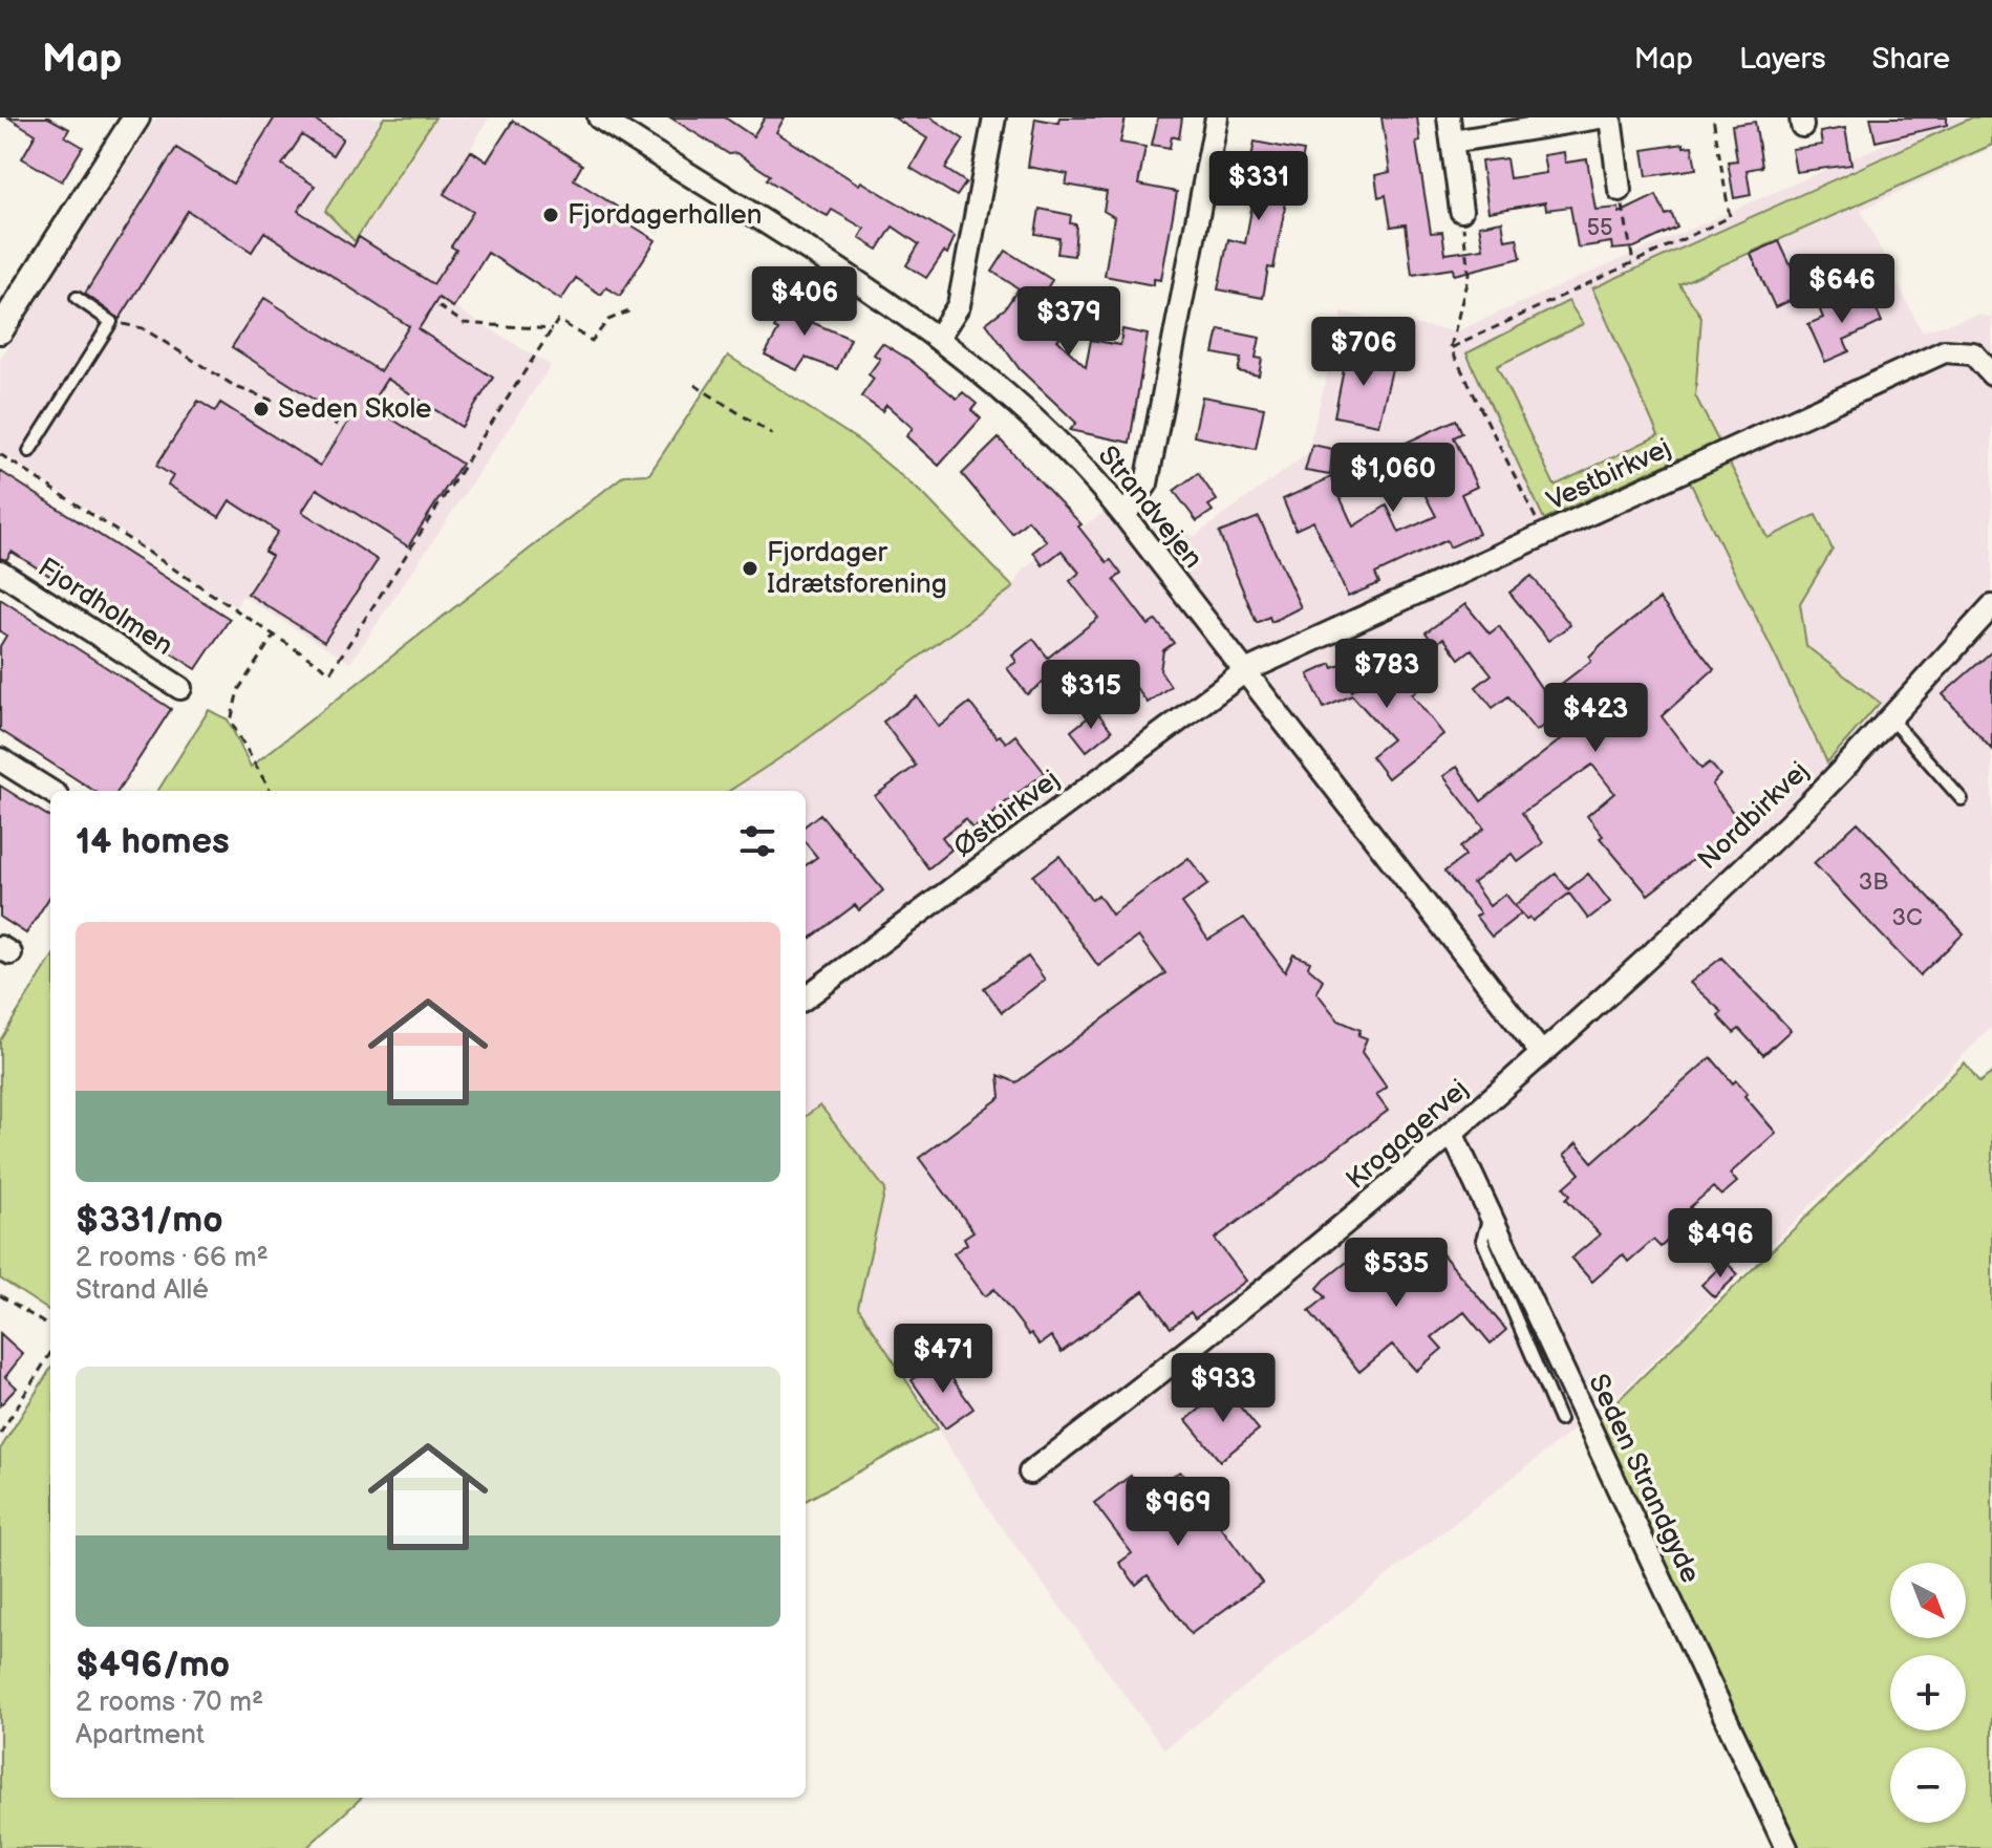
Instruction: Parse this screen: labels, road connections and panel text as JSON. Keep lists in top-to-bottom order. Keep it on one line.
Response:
{"streets":{"street":["Vestbirkvej","Strandvejen","Fjordholmen","Østbirkvej","Nordbirkvej","Krogagervej","Seden Strandgyde"]},"crossings":[["Vestbirkvej","Strandvejen"],["Vestbirkvej","Østbirkvej"],["Strandvejen","Østbirkvej"],["Strandvejen","Nordbirkvej"],["Strandvejen","Krogagervej"],["Nordbirkvej","Krogagervej"],["Krogagervej","Seden Strandgyde"]],"places":["Fjordagerhallen","Seden Skole","Fjordager Idrætsforening"],"house_numbers":["55","3B","3C"],"north":"bottom right","page":{"header":"Map","nav":["Map","Layers","Share"],"price":["$331","$646","$406","$379","$706","$1,060","$783","$315","$423","$496","$535","$471","$933","$969"],"heading":"14 homes","list":[{"name":"$331/mo","note":"2 rooms · 66 m² · Strand Allé"},{"name":"$496/mo","note":"2 rooms · 70 m² · Apartment"}],"map_buttons":["+","−"]}}
